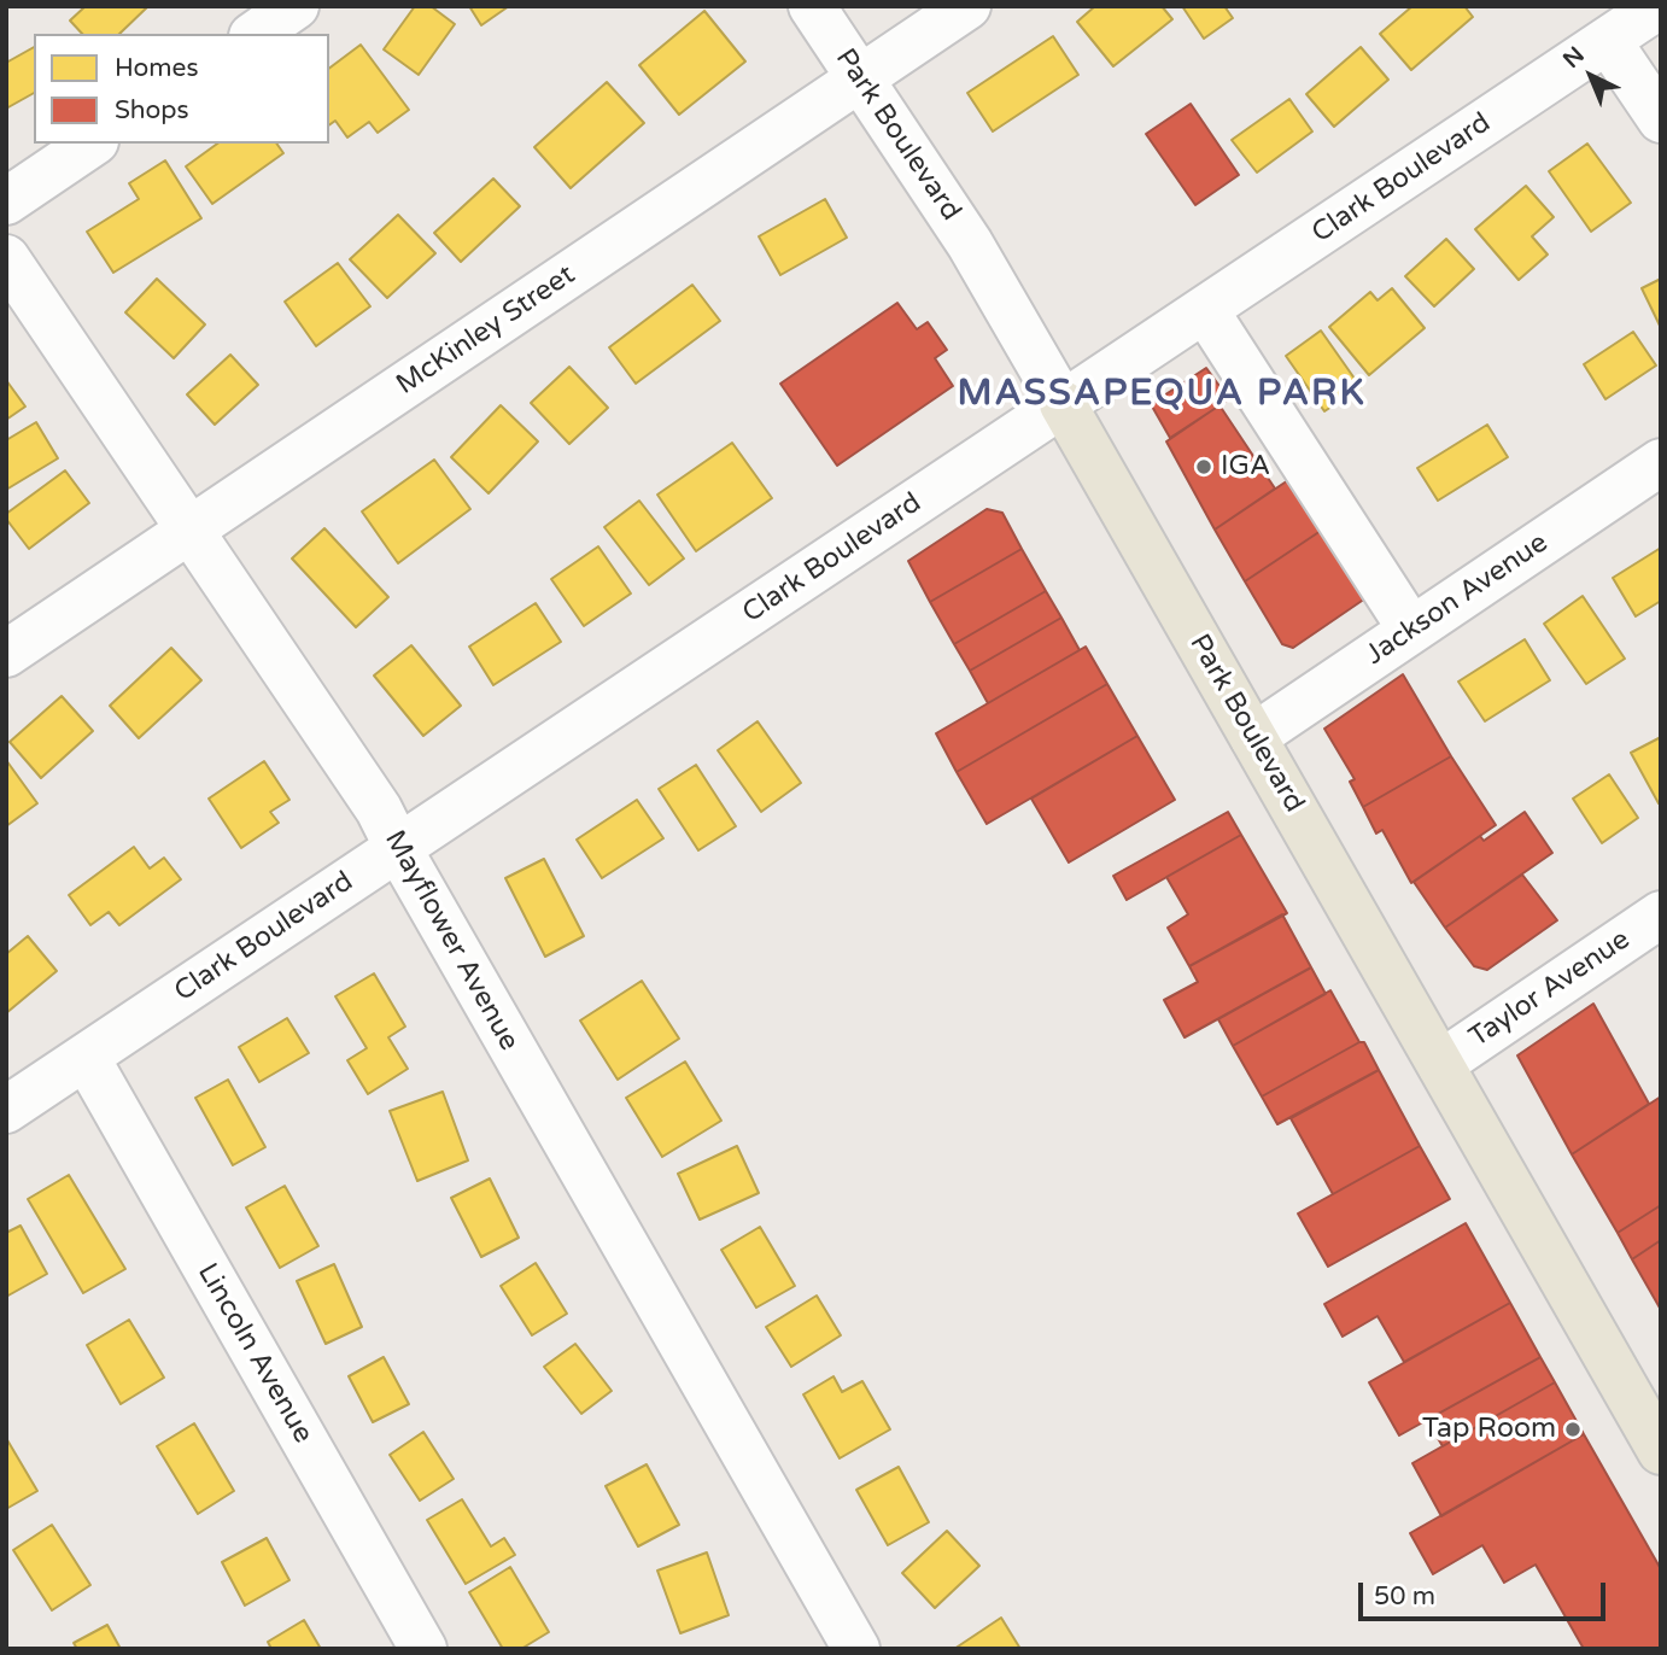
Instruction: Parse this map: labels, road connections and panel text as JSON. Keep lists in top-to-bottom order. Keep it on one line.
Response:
{"streets":{"main road":["Park Boulevard"],"street":["Clark Boulevard","McKinley Street","Jackson Avenue","Mayflower Avenue","Taylor Avenue","Lincoln Avenue"]},"crossings":[["Park Boulevard","Clark Boulevard"],["Park Boulevard","McKinley Street"],["Park Boulevard","Jackson Avenue"],["Park Boulevard","Taylor Avenue"],["Clark Boulevard","Mayflower Avenue"],["Clark Boulevard","Lincoln Avenue"],["McKinley Street","Mayflower Avenue"]],"districts":["MASSAPEQUA PARK"],"places":["IGA","Tap Room"],"legend":["Homes","Shops"],"scale_bar":"50 m","north":"top left"}
